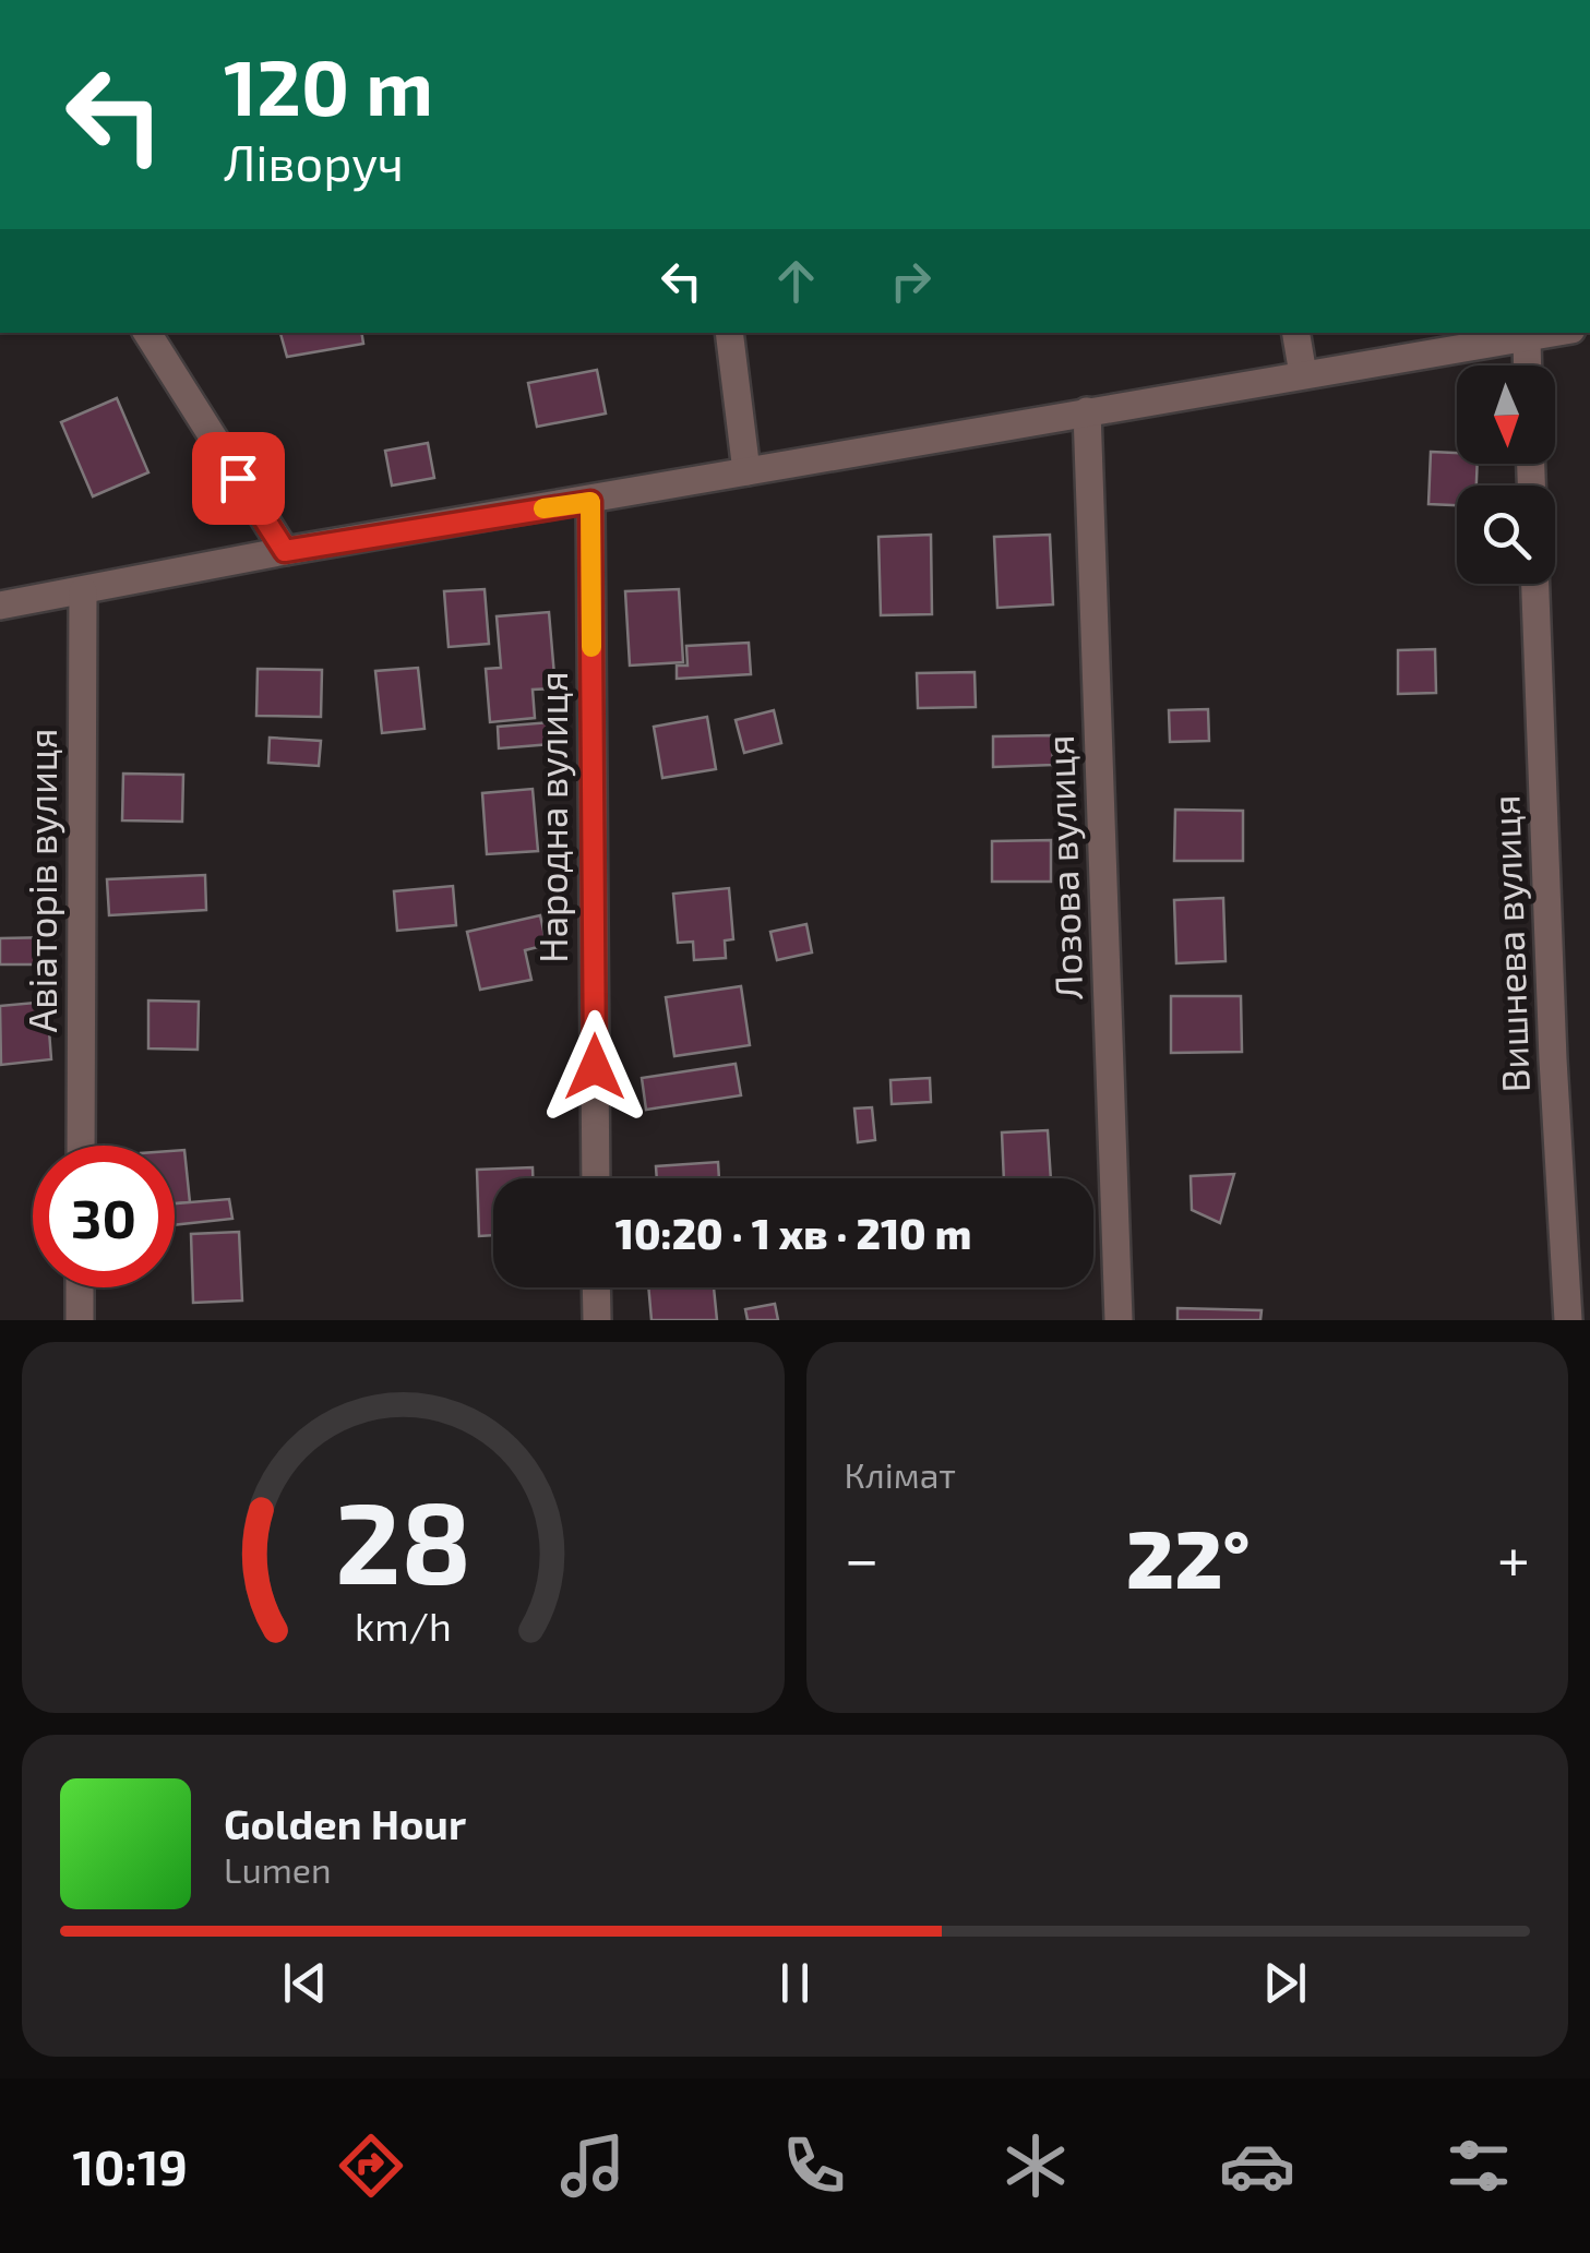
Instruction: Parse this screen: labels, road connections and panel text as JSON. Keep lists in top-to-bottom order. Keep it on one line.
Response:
{"streets":{"street":["Народна вулиця","Лозова вулиця","Авіаторів вулиця","Вишнева вулиця"]},"north":"bottom","page":{"turn":["120 m","Ліворуч"],"limit":"30","trip":"10:20 · 1 хв · 210 m","tile":"Клімат","heat":["−","22°","+"],"song":["Golden Hour","Lumen"],"tabs":"10:19","gauge":["28","km/h"]}}
